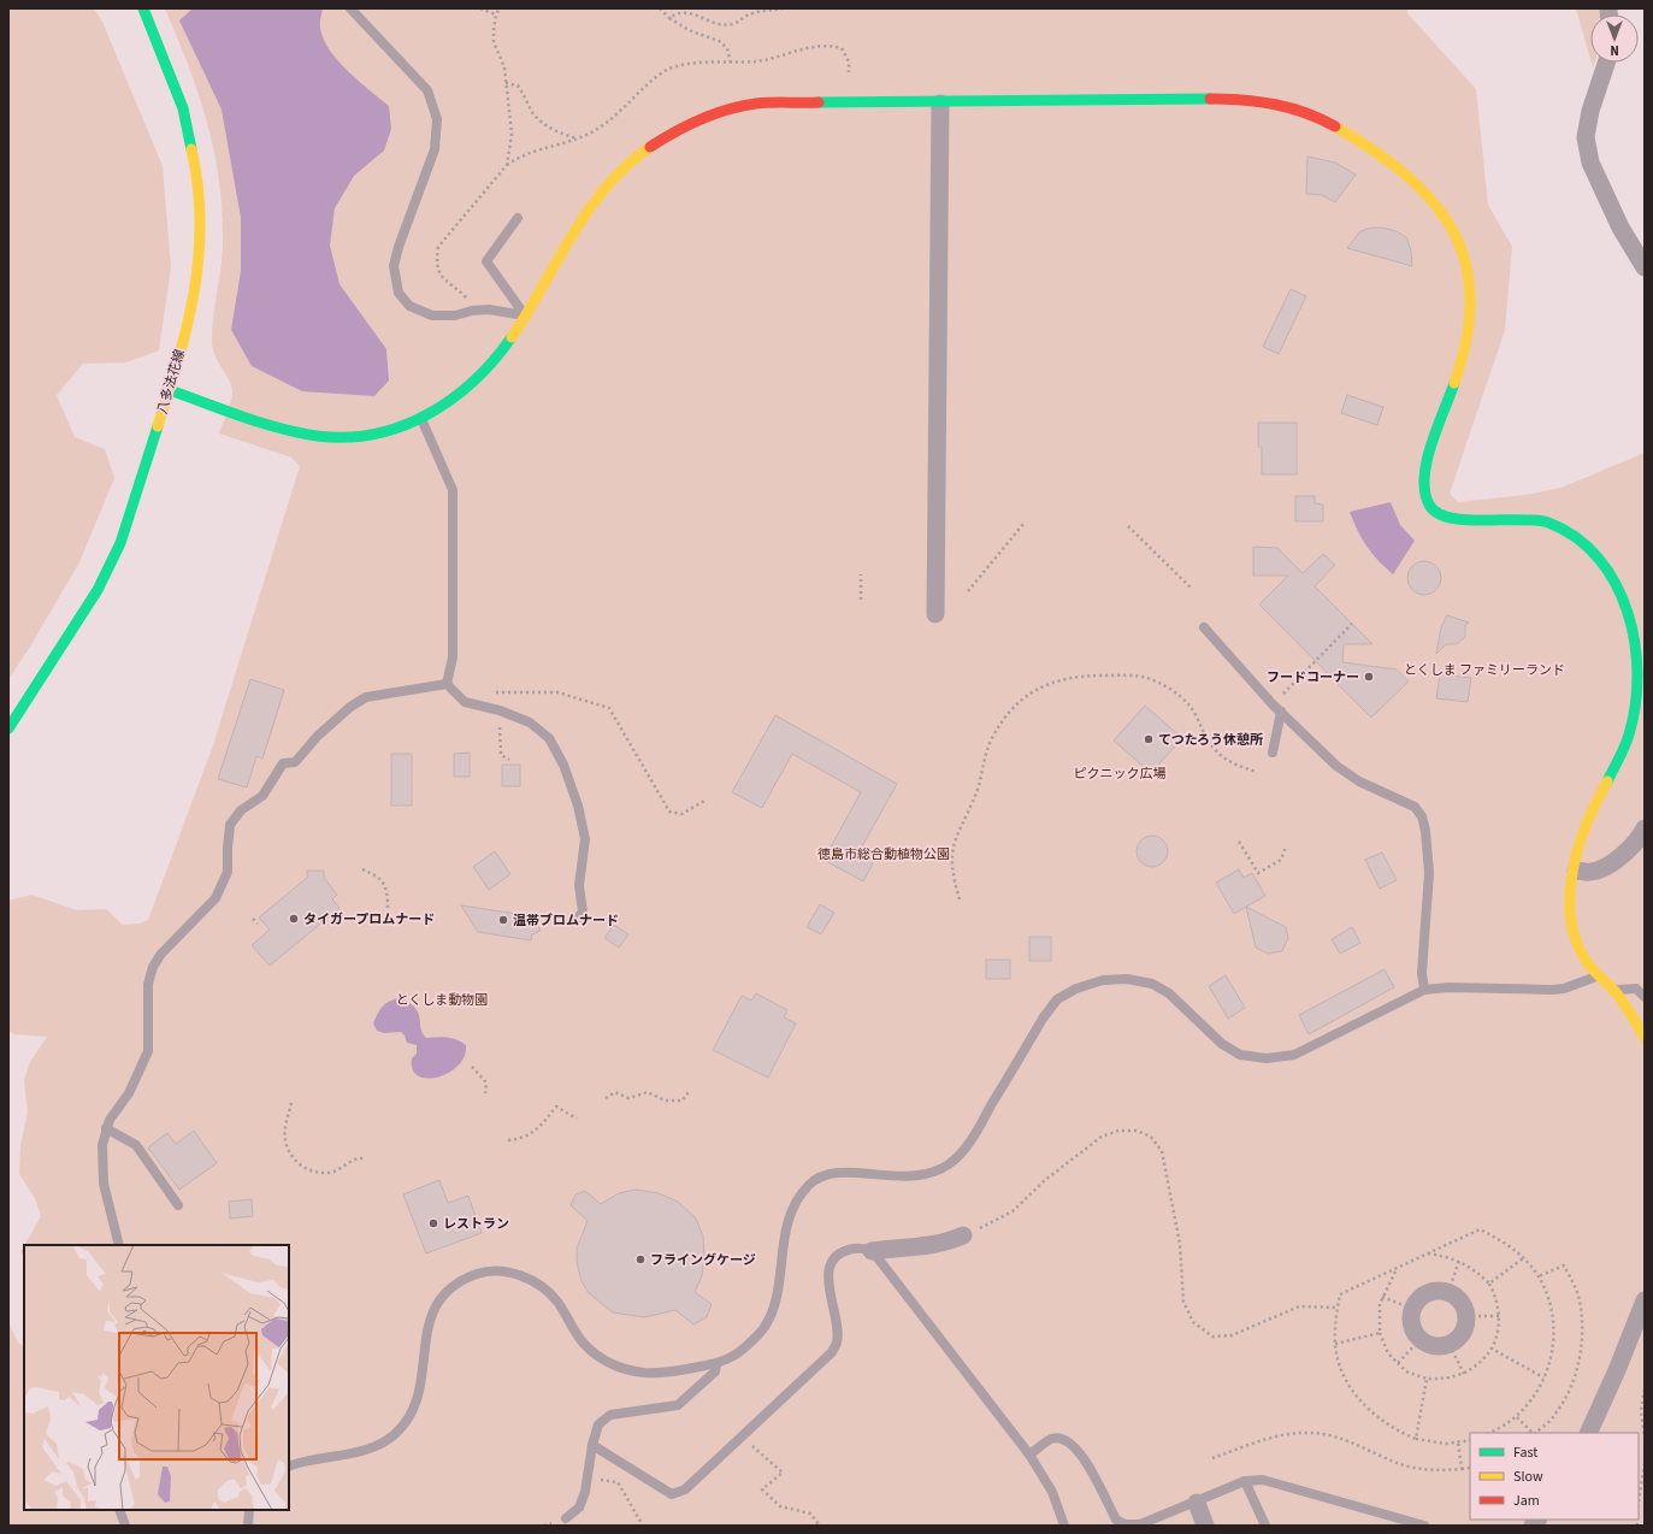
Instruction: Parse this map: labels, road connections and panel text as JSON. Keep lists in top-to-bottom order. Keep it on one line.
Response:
{"streets":{"street":["八多法花線"]},"parks":["とくしま ファミリーランド","ピクニック広場","徳島市総合動植物公園","とくしま動物園"],"places":["フードコーナー","てつたろう休憩所","タイガープロムナード","温帯ブロムナード","レストラン","フライングケージ"],"legend":["Fast","Slow","Jam"],"north":"bottom"}
